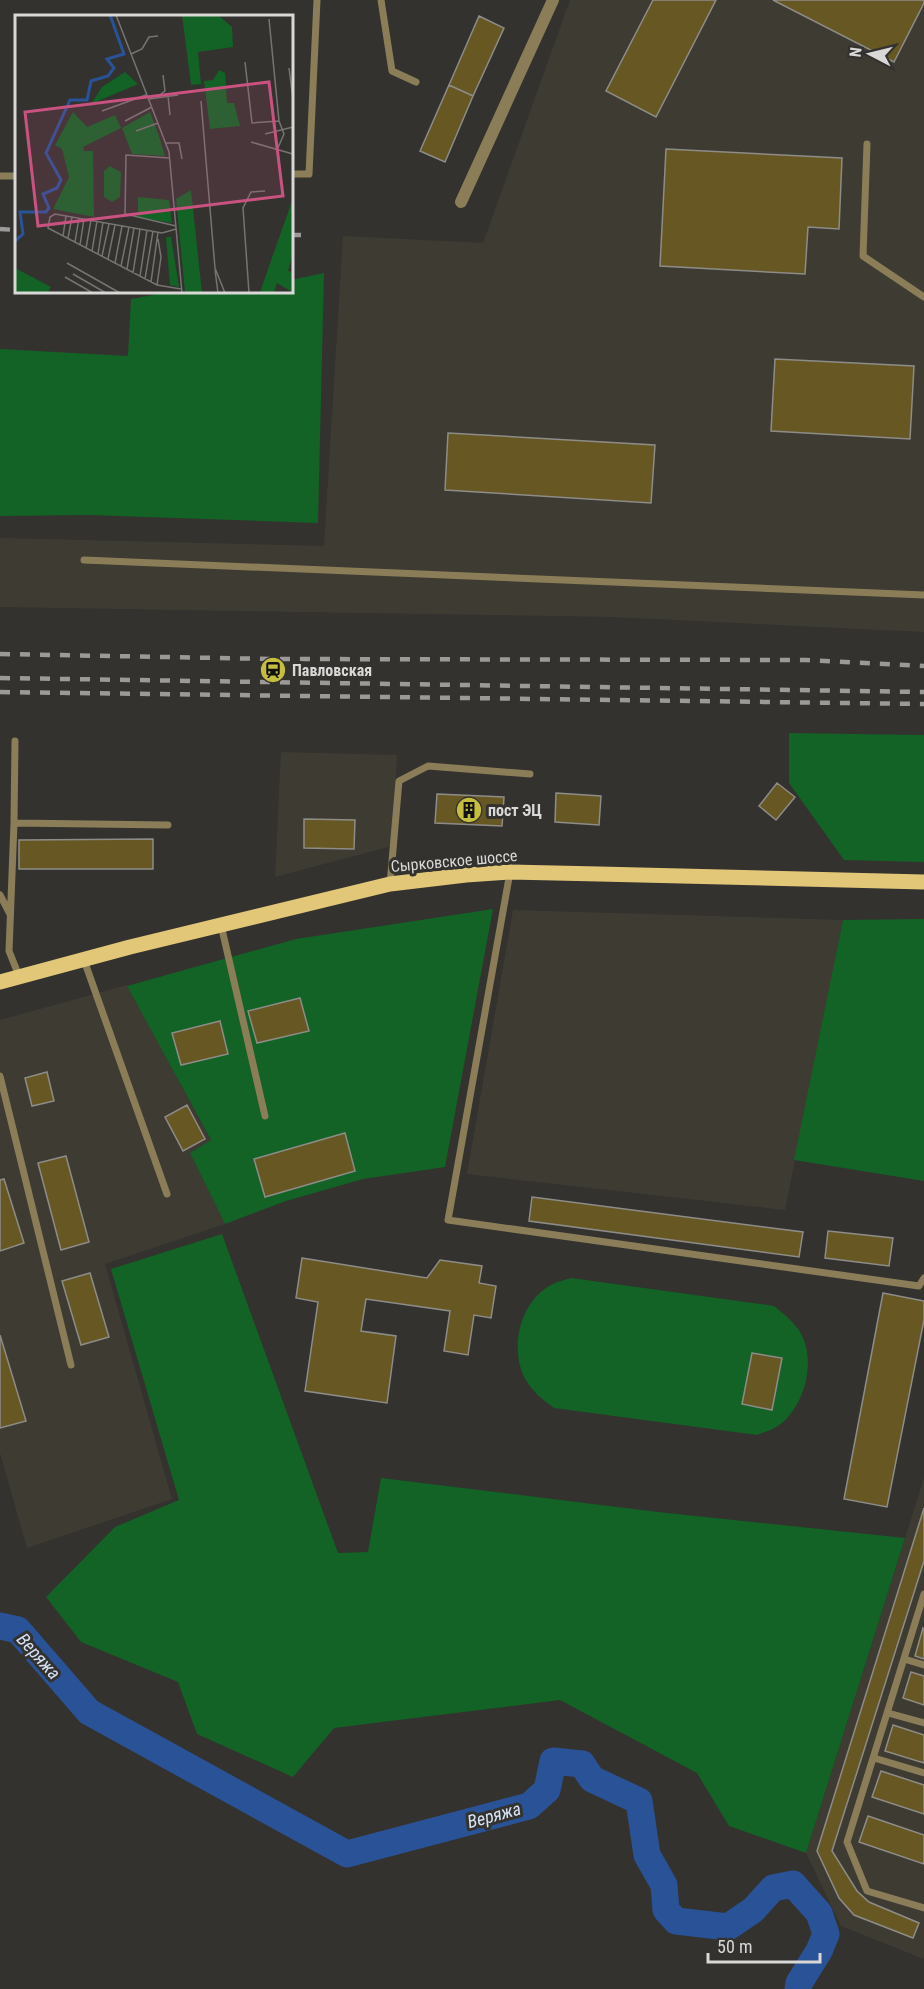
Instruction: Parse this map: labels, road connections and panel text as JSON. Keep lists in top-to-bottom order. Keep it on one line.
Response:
{"streets":{"main road":["Сырковское шоссе"]},"water":["Веряжа"],"places":{"station":["Павловская"],"building":["пост ЭЦ"]},"scale_bar":"50 m","north":"left"}
